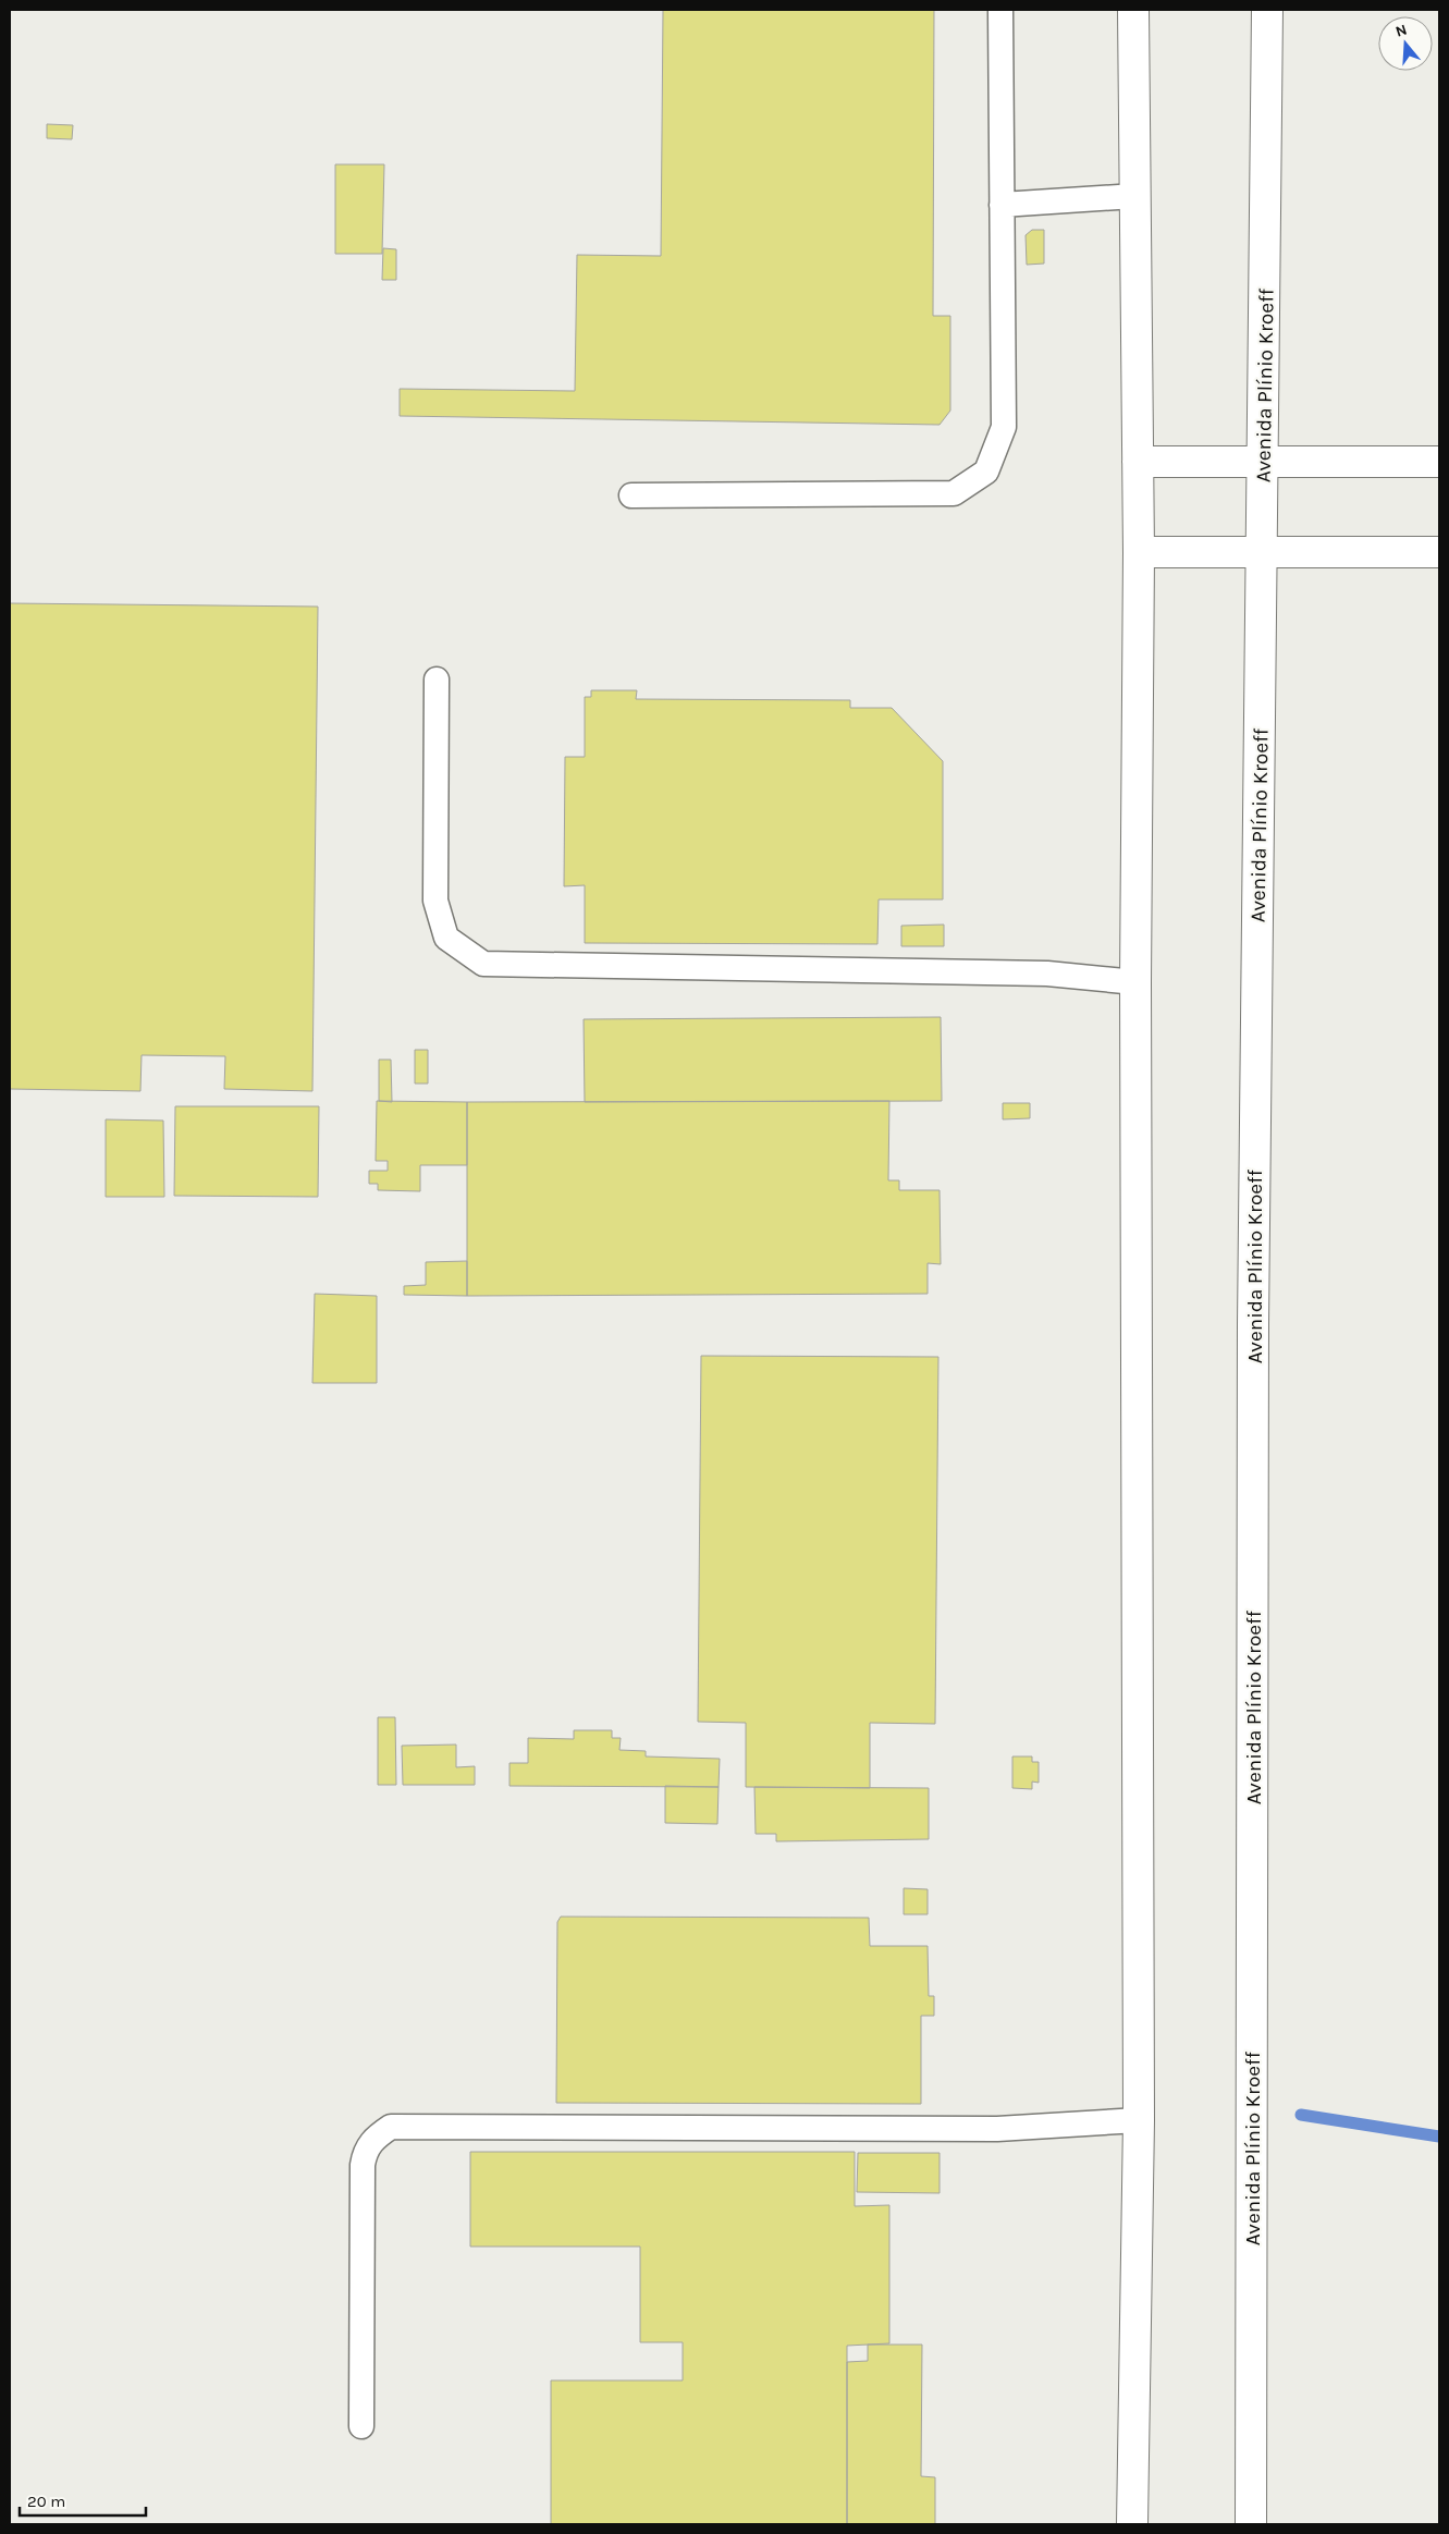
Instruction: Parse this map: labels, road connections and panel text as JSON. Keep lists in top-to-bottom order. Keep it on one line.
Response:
{"streets":{"main road":["Avenida Plínio Kroeff"]},"scale_bar":"20 m","north":"top"}
